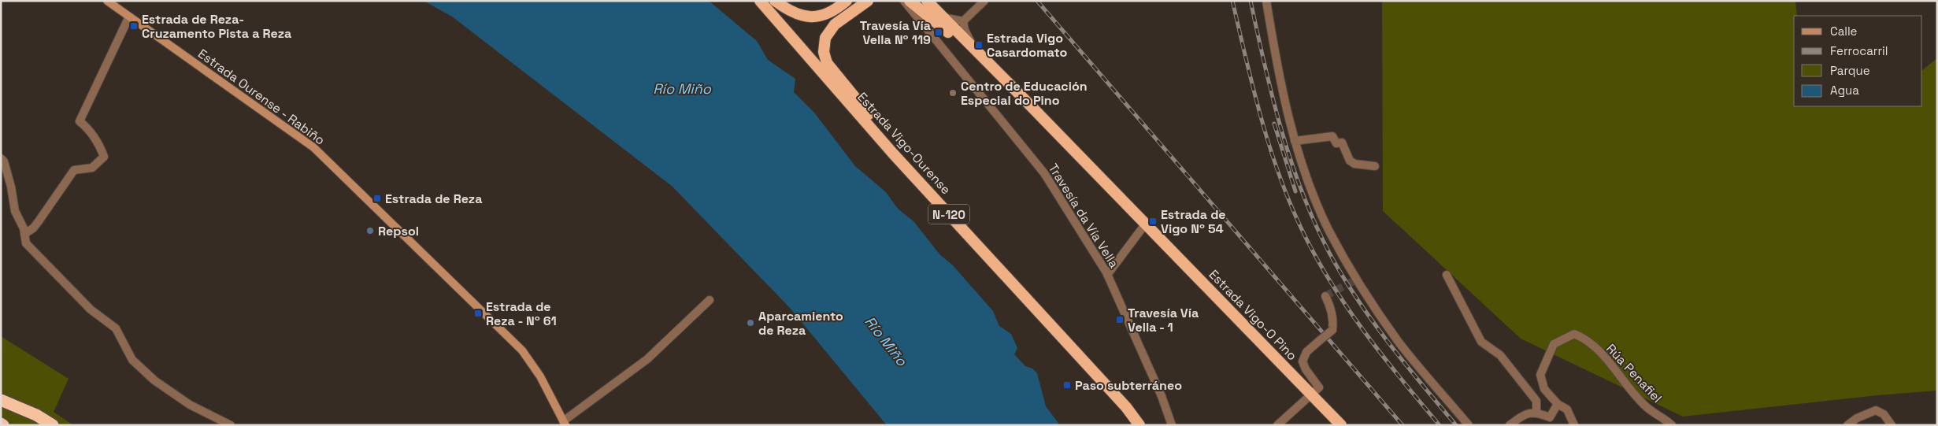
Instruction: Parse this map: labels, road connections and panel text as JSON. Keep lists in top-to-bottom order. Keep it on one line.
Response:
{"streets":{"highway":["Estrada Vigo-Ourense","N-120","Estrada Vigo-O Pino"],"main road":["Estrada Ourense - Rabiño"],"street":["Travesía da Vía Vella","Rúa Penafiel"]},"water":["Río Miño"],"places":{"transit":["Estrada de Reza- Cruzamento Pista a Reza","Travesía Vía Vella Nº 119","Estrada Vigo Casardomato","Estrada de Reza","Estrada de Vigo Nº 54","Estrada de Reza - Nº 61","Travesía Vía Vella - 1","Paso subterráneo"],"other":["Centro de Educación Especial do Pino","Repsol","Aparcamiento de Reza"]},"legend":["Calle","Ferrocarril","Parque","Agua"]}
